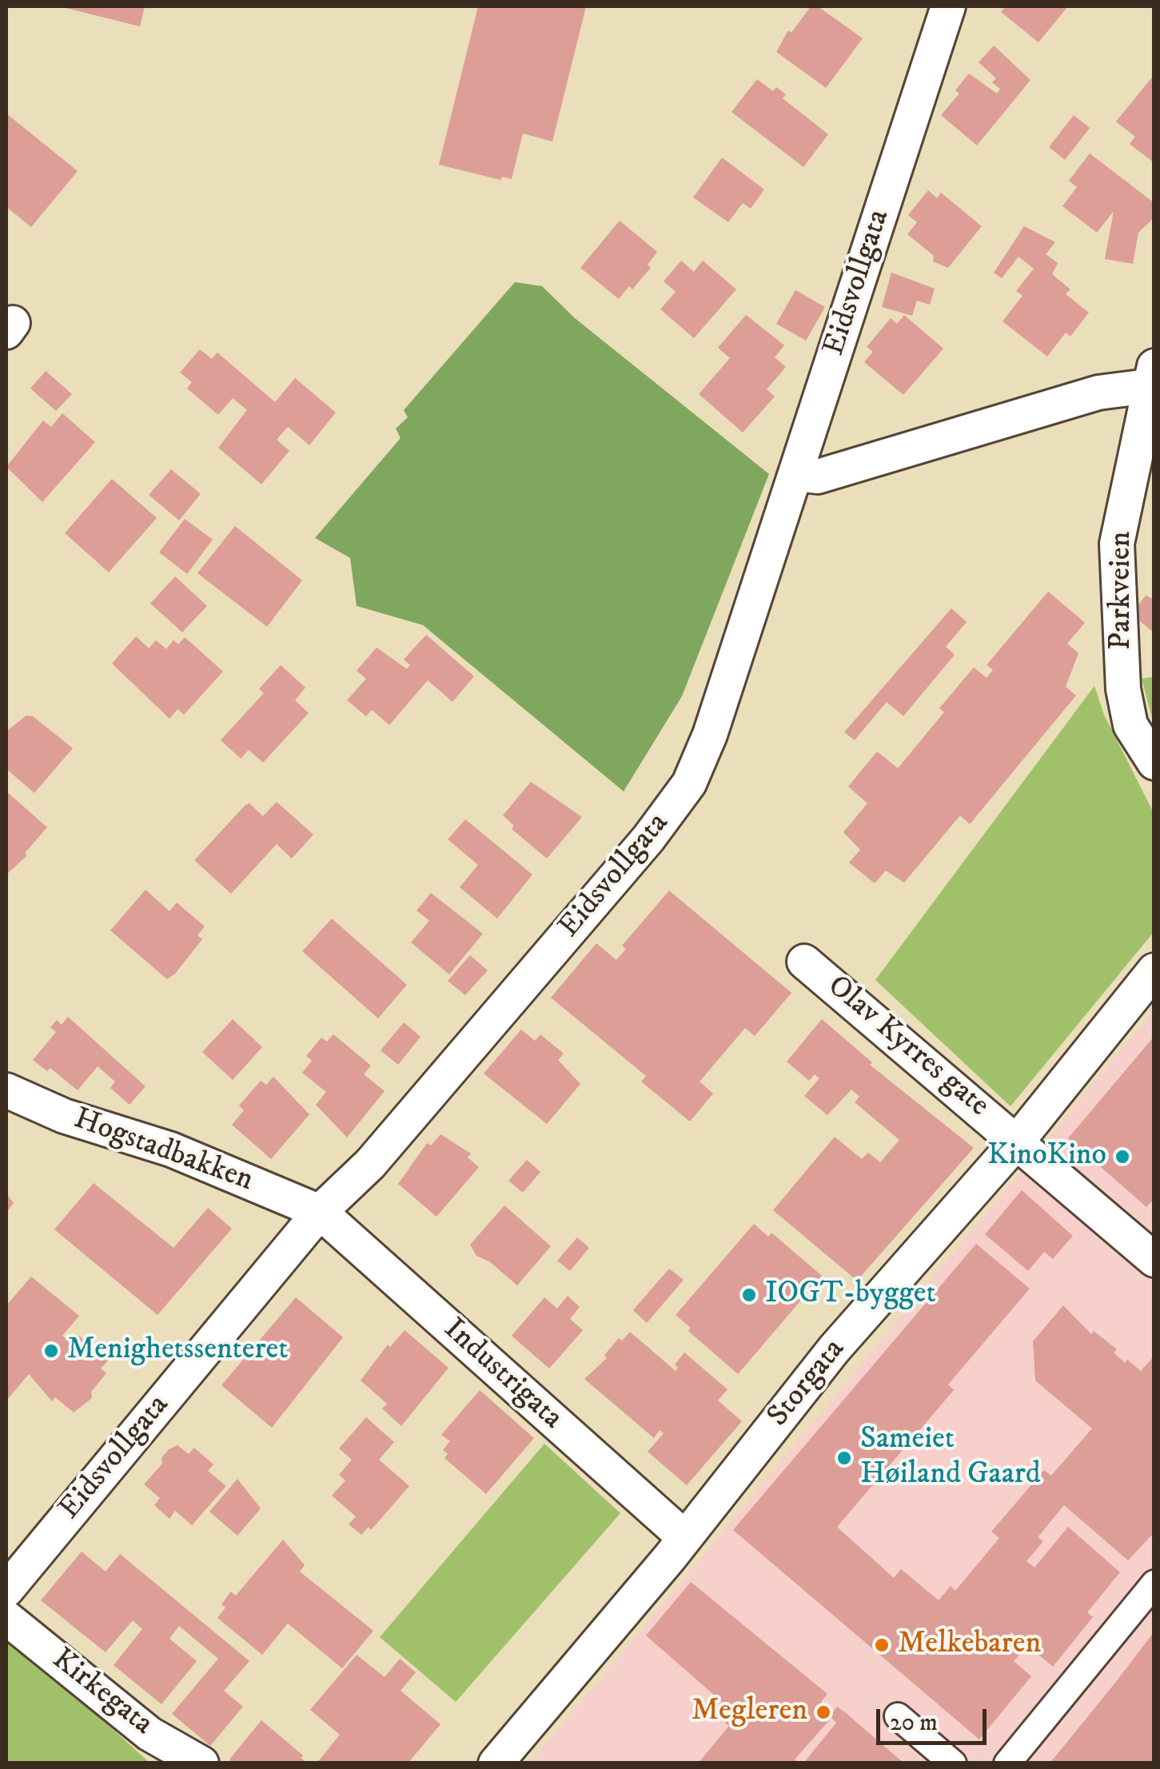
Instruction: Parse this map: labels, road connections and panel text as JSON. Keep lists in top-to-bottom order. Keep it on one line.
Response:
{"streets":{"street":["Eidsvollgata","Parkveien","Olav Kyrres gate","Hogstadbakken","Industrigata","Storgata","Kirkegata"]},"crossings":[["Eidsvollgata","Hogstadbakken"],["Eidsvollgata","Industrigata"],["Olav Kyrres gate","Storgata"],["Hogstadbakken","Industrigata"],["Industrigata","Storgata"]],"places":["KinoKino","IOGT-bygget","Menighetssenteret","Sameiet Høiland Gaard","Melkebaren","Megleren"],"scale_bar":"20 m"}
